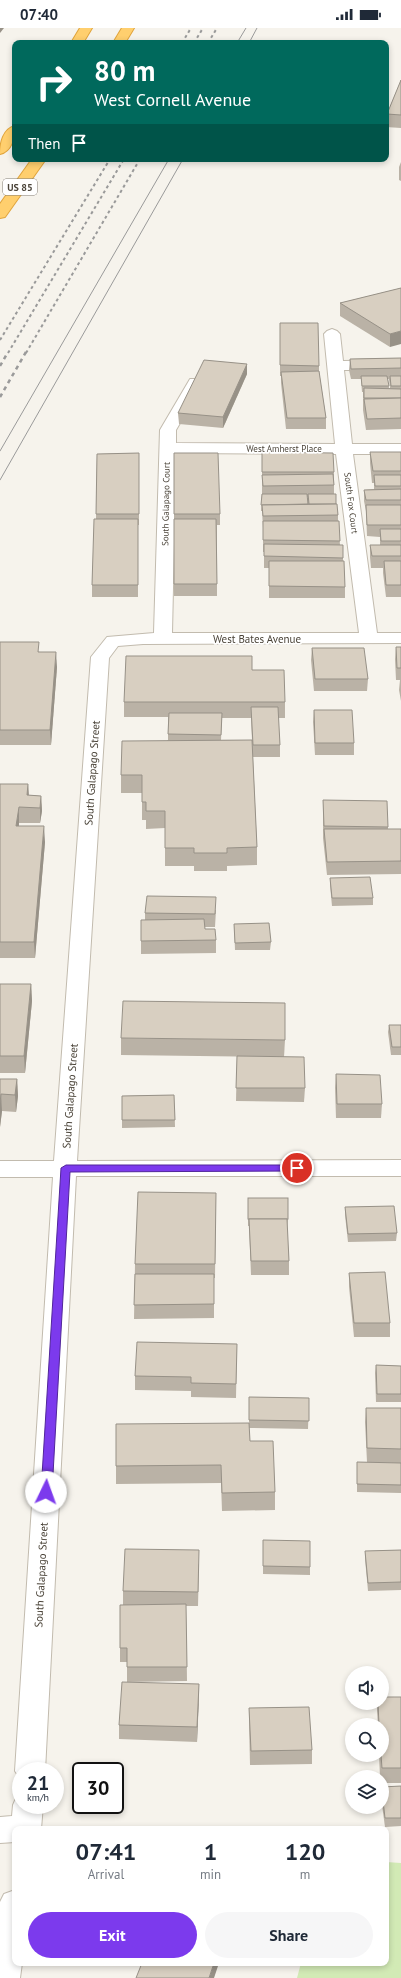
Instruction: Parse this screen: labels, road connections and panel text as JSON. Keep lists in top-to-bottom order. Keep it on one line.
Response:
{"streets":{"highway":["US 85"],"street":["West Amherst Place","South Fox Court","South Galapago Court","West Bates Avenue","South Galapago Street"]},"crossings":[["West Amherst Place","South Fox Court"],["West Amherst Place","South Galapago Court"],["South Fox Court","West Bates Avenue"],["South Galapago Court","West Bates Avenue"],["West Bates Avenue","South Galapago Street"]],"page":{"status":"07:40","turn":["80 m","West Cornell Avenue"],"then":"Then","speed":"21 km/h","limit":"30","eta":["07:41","Arrival","1","min","120","m"],"buttons":["Exit","Share"]}}
